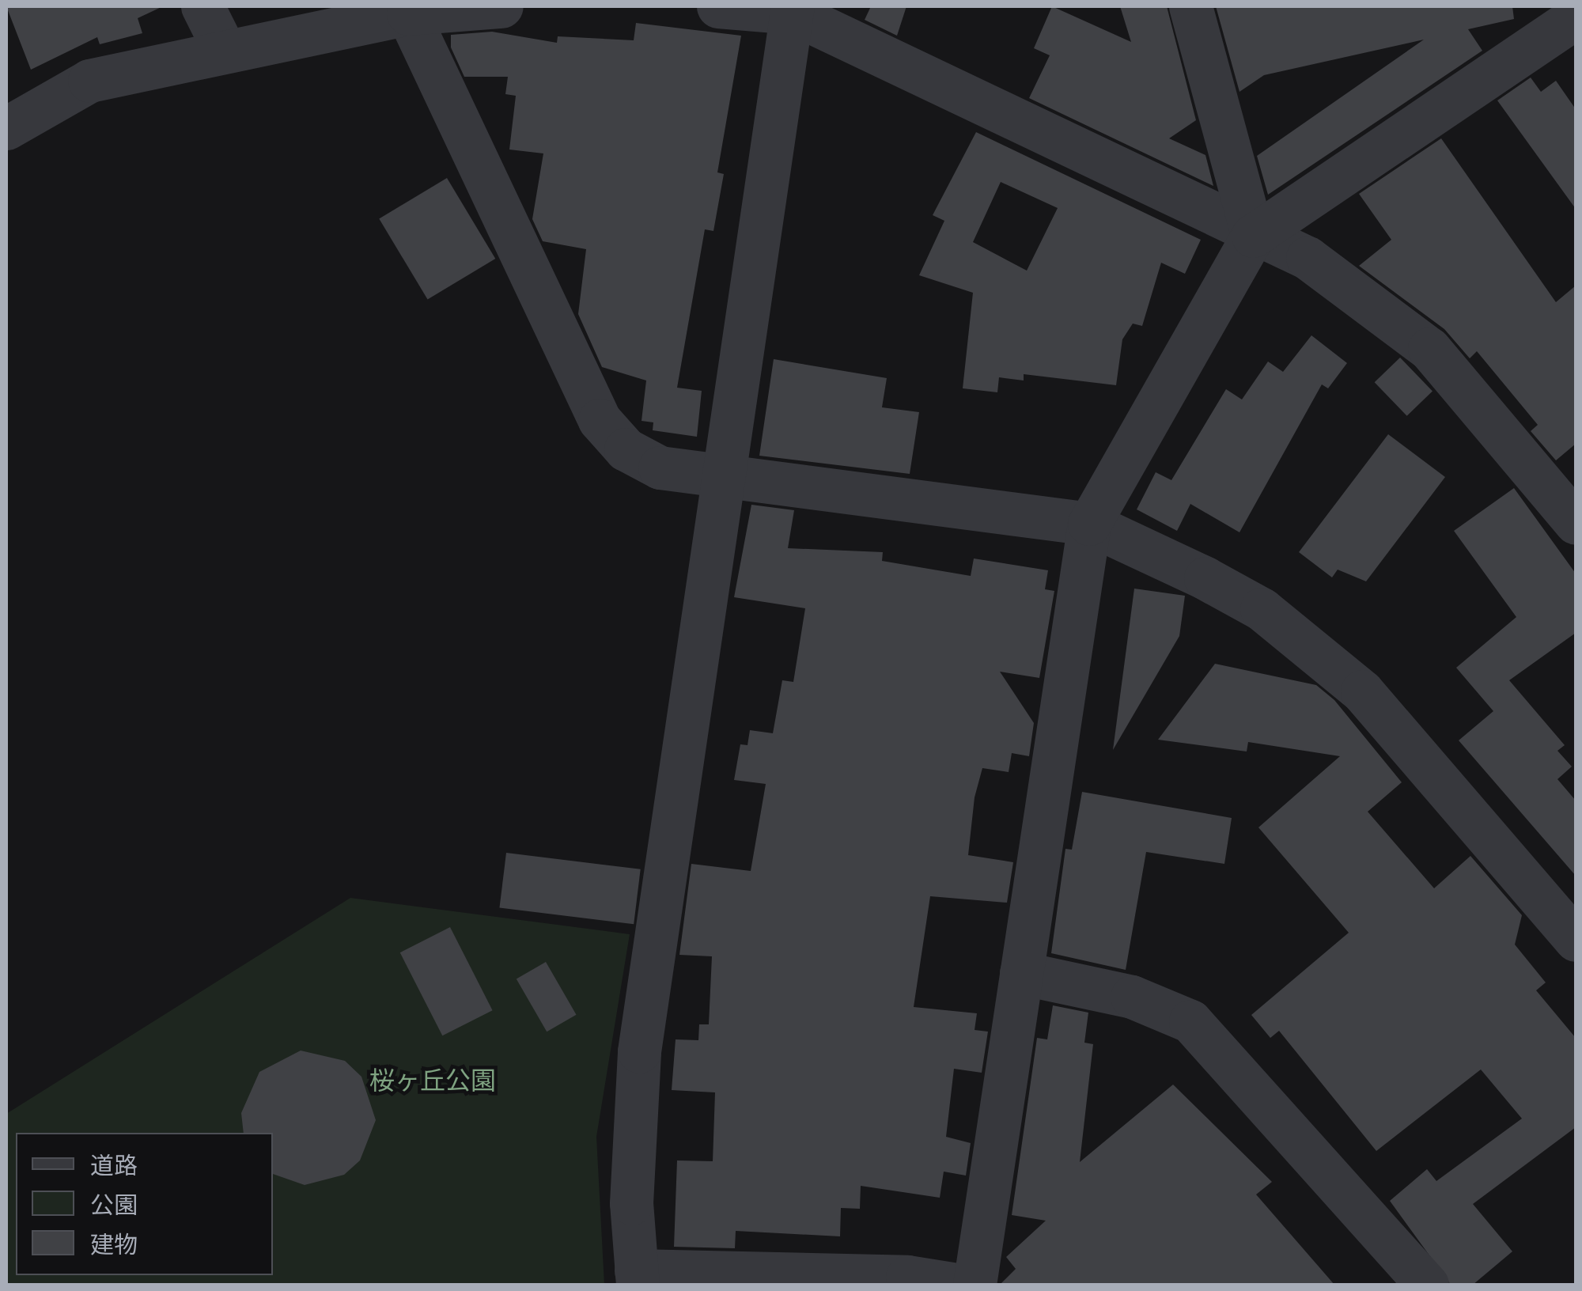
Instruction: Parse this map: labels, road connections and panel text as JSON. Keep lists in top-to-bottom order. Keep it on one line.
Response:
{"parks":["桜ヶ丘公園"],"legend":["道路","公園","建物"]}
